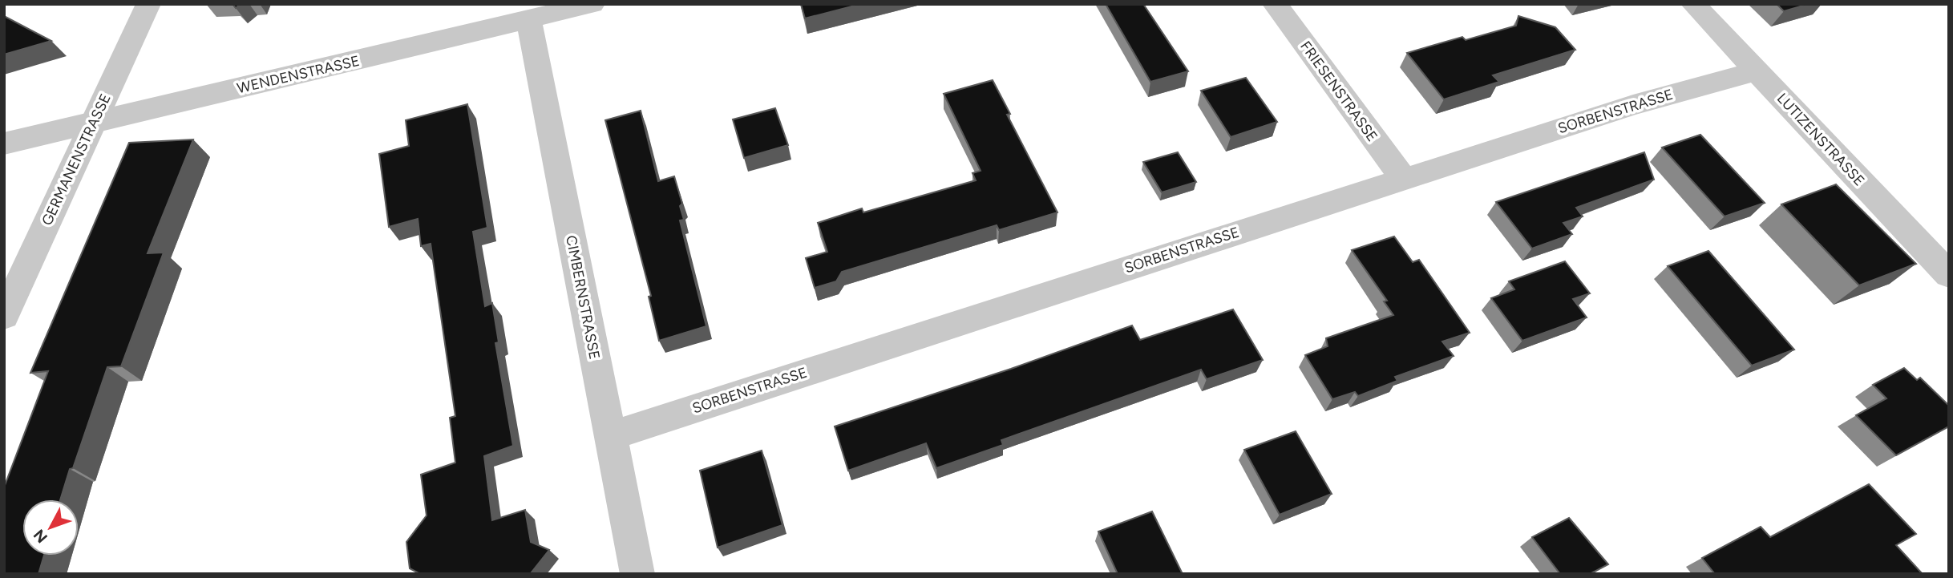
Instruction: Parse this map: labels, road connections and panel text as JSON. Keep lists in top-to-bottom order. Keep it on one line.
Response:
{"streets":{"street":["WENDENSTRASSE","FRIESENSTRASSE","SORBENSTRASSE","LUTIZENSTRASSE","GERMANENSTRASSE","CIMBERNSTRASSE"]},"crossings":[["WENDENSTRASSE","GERMANENSTRASSE"],["WENDENSTRASSE","CIMBERNSTRASSE"],["FRIESENSTRASSE","SORBENSTRASSE"],["SORBENSTRASSE","LUTIZENSTRASSE"],["SORBENSTRASSE","CIMBERNSTRASSE"]],"north":"bottom left"}
